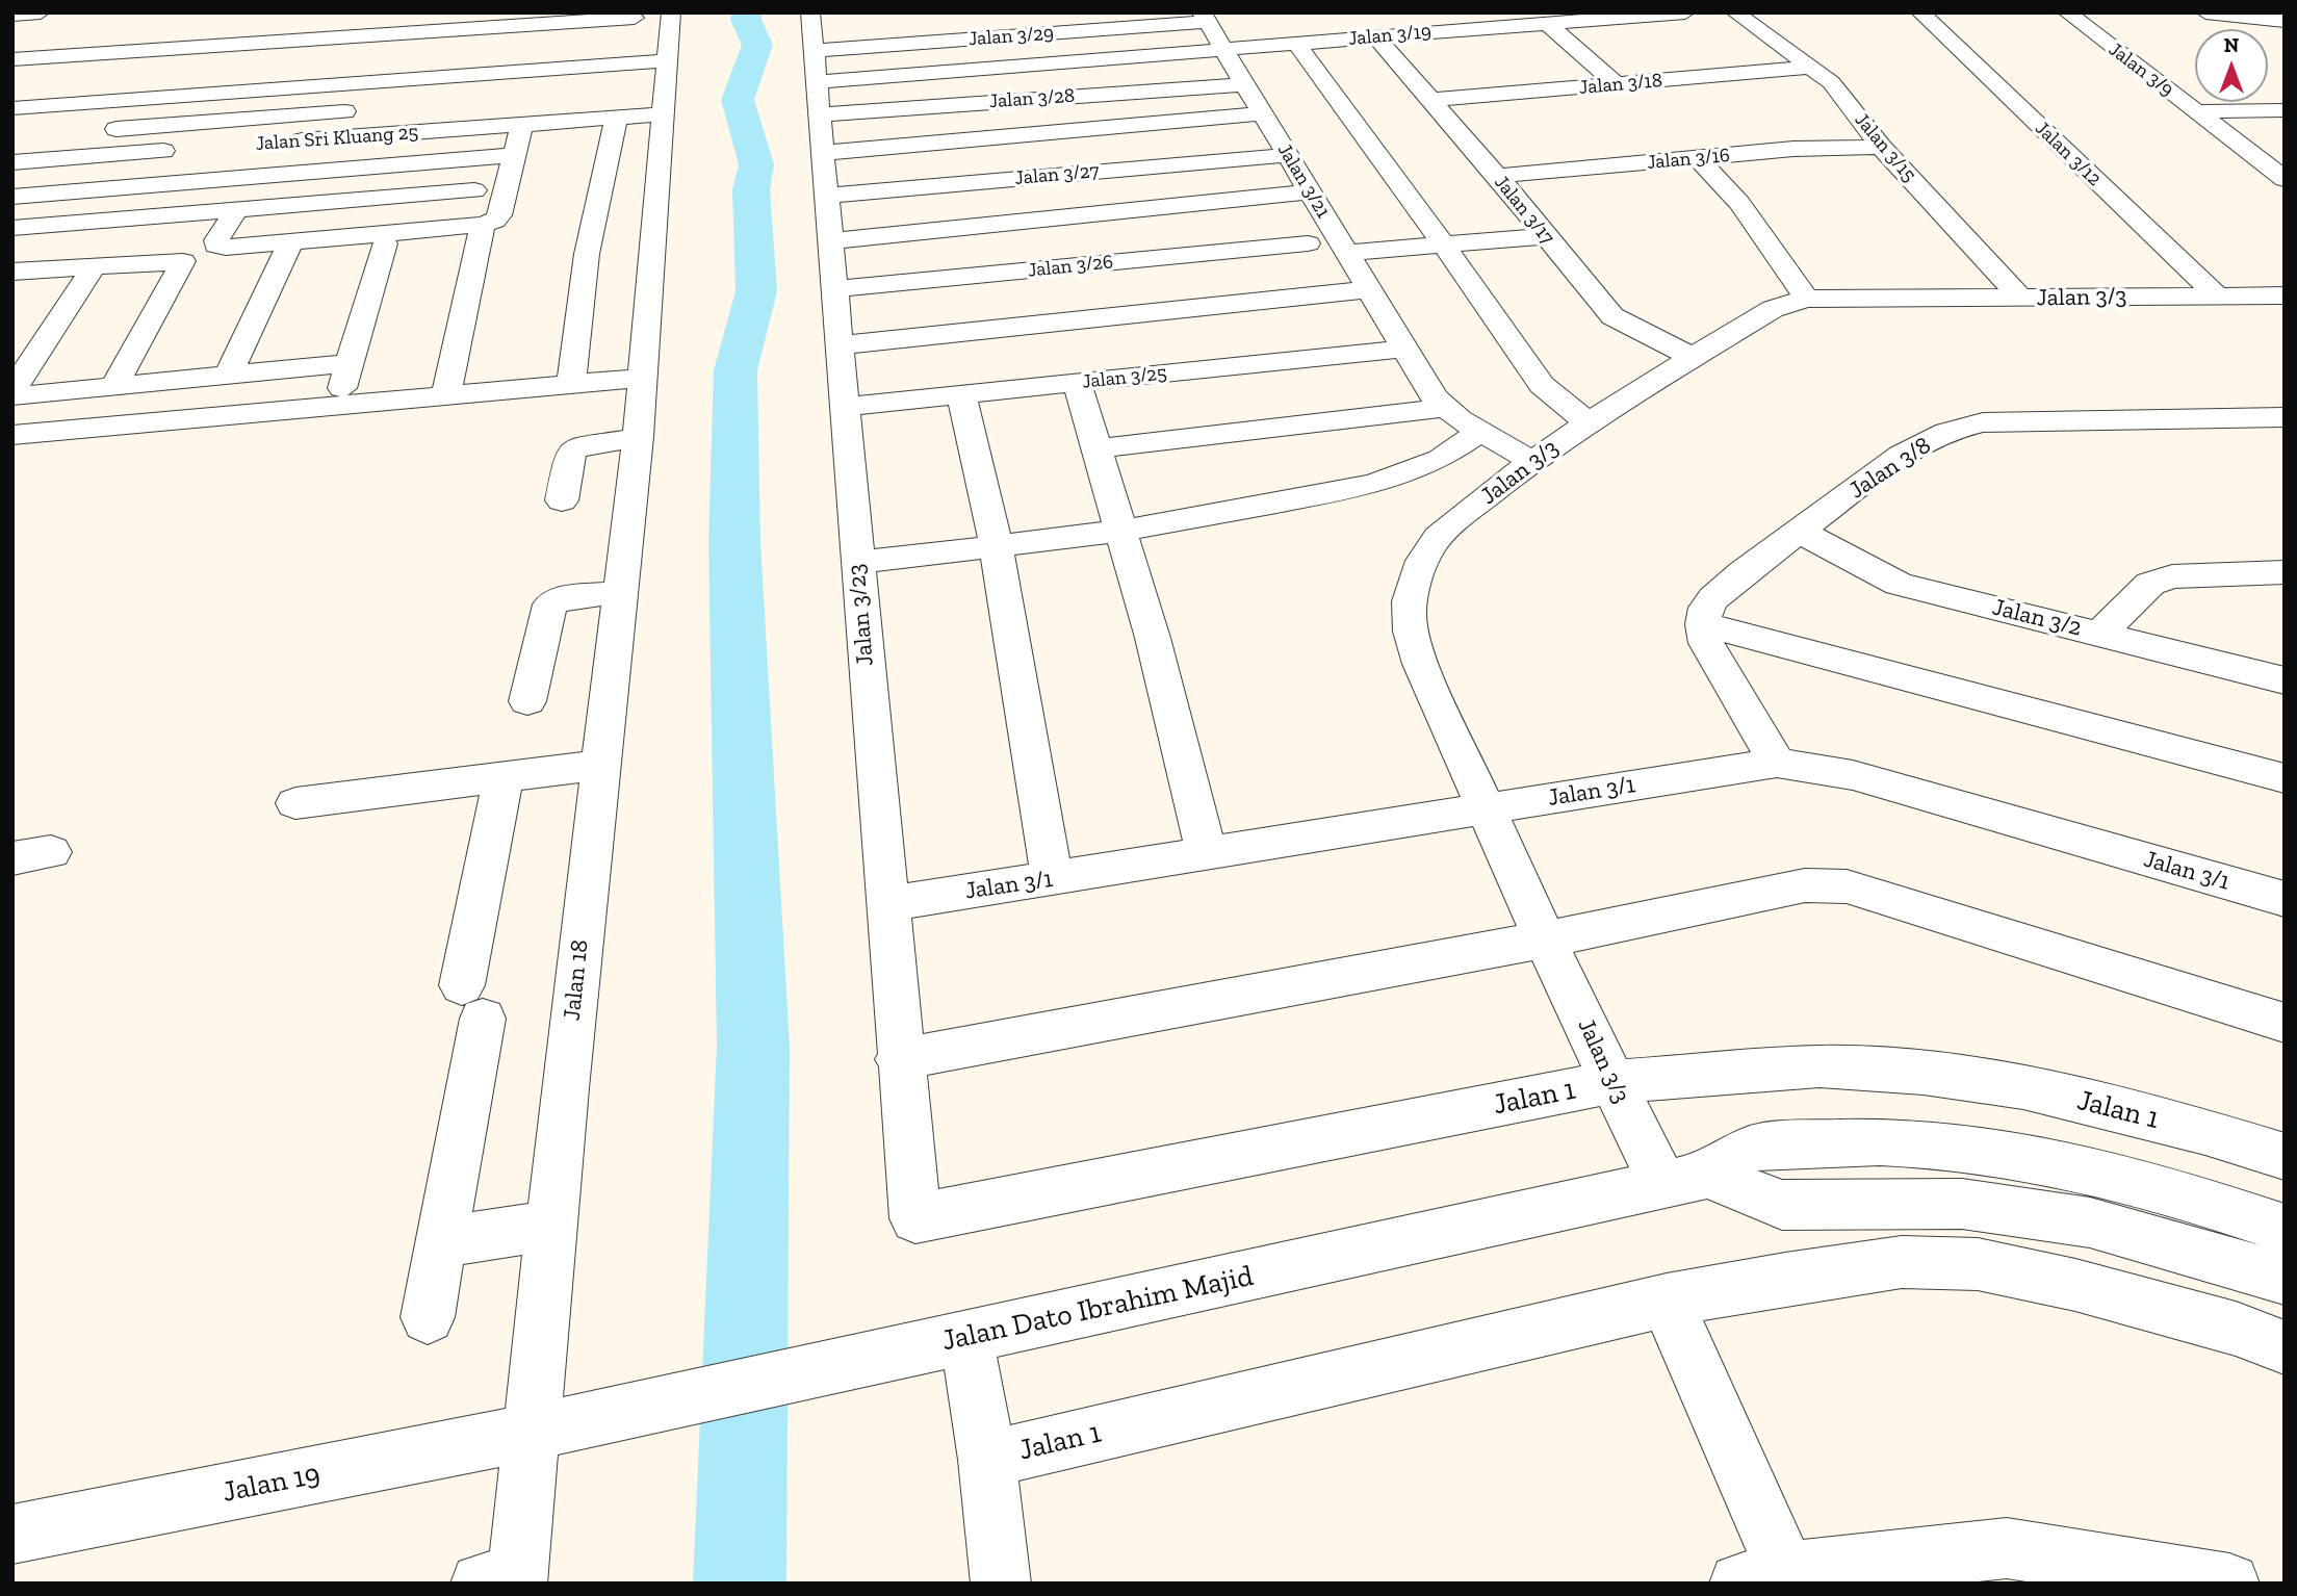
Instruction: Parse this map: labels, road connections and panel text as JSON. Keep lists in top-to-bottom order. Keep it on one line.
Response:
{"streets":{"street":["Jalan 3/19","Jalan 3/29","Jalan 3/9","Jalan 3/18","Jalan 3/28","Jalan Sri Kluang 25","Jalan 3/15","Jalan 3/12","Jalan 3/16","Jalan 3/27","Jalan 3/21","Jalan 3/17","Jalan 3/26","Jalan 3/3","Jalan 3/25","Jalan 3/8","Jalan 3/23","Jalan 3/2","Jalan 3/1","Jalan 18","Jalan 1","Jalan Dato Ibrahim Majid","Jalan 19"]},"crossings":[["Jalan 3/19","Jalan 3/29"],["Jalan 3/19","Jalan 3/28"],["Jalan 3/19","Jalan 3/21"],["Jalan 3/19","Jalan 3/17"],["Jalan 3/19","Jalan 3/23"],["Jalan 3/29","Jalan 3/28"],["Jalan 3/29","Jalan 3/21"],["Jalan 3/29","Jalan 3/23"],["Jalan 3/18","Jalan 3/15"],["Jalan 3/18","Jalan 3/17"],["Jalan 3/28","Jalan 3/21"],["Jalan 3/28","Jalan 3/23"],["Jalan Sri Kluang 25","Jalan 18"],["Jalan 3/15","Jalan 3/16"],["Jalan 3/15","Jalan 3/3"],["Jalan 3/12","Jalan 3/3"],["Jalan 3/16","Jalan 3/17"],["Jalan 3/27","Jalan 3/21"],["Jalan 3/27","Jalan 3/23"],["Jalan 3/21","Jalan 3/25"],["Jalan 3/17","Jalan 3/3"],["Jalan 3/26","Jalan 3/23"],["Jalan 3/3","Jalan 3/1"],["Jalan 3/3","Jalan 1"],["Jalan 3/3","Jalan Dato Ibrahim Majid"],["Jalan 3/25","Jalan 3/23"],["Jalan 3/8","Jalan 3/2"],["Jalan 3/23","Jalan 3/1"],["Jalan 3/23","Jalan 1"],["Jalan 18","Jalan Dato Ibrahim Majid"],["Jalan 18","Jalan 19"],["Jalan Dato Ibrahim Majid","Jalan 19"]],"north":"top"}
